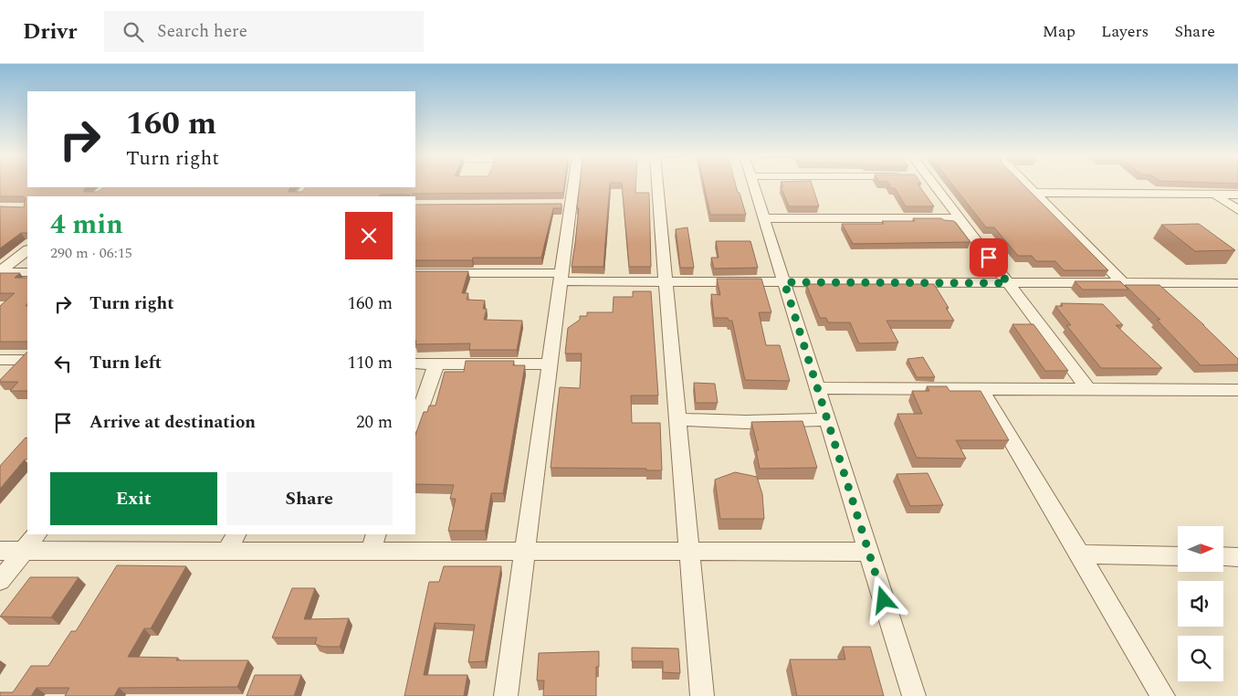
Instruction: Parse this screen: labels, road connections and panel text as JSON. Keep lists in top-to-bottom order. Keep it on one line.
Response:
{"north":"right","page":{"header":"Drivr","search":"Search here","nav":["Map","Layers","Share"],"turn":["160 m","Turn right"],"heading":["4 min","290 m · 06:15"],"list":[{"name":"Turn right","value":"160 m"},{"name":"Turn left","value":"110 m"},{"name":"Arrive at destination","value":"20 m"}],"buttons":["Exit","Share"]}}
